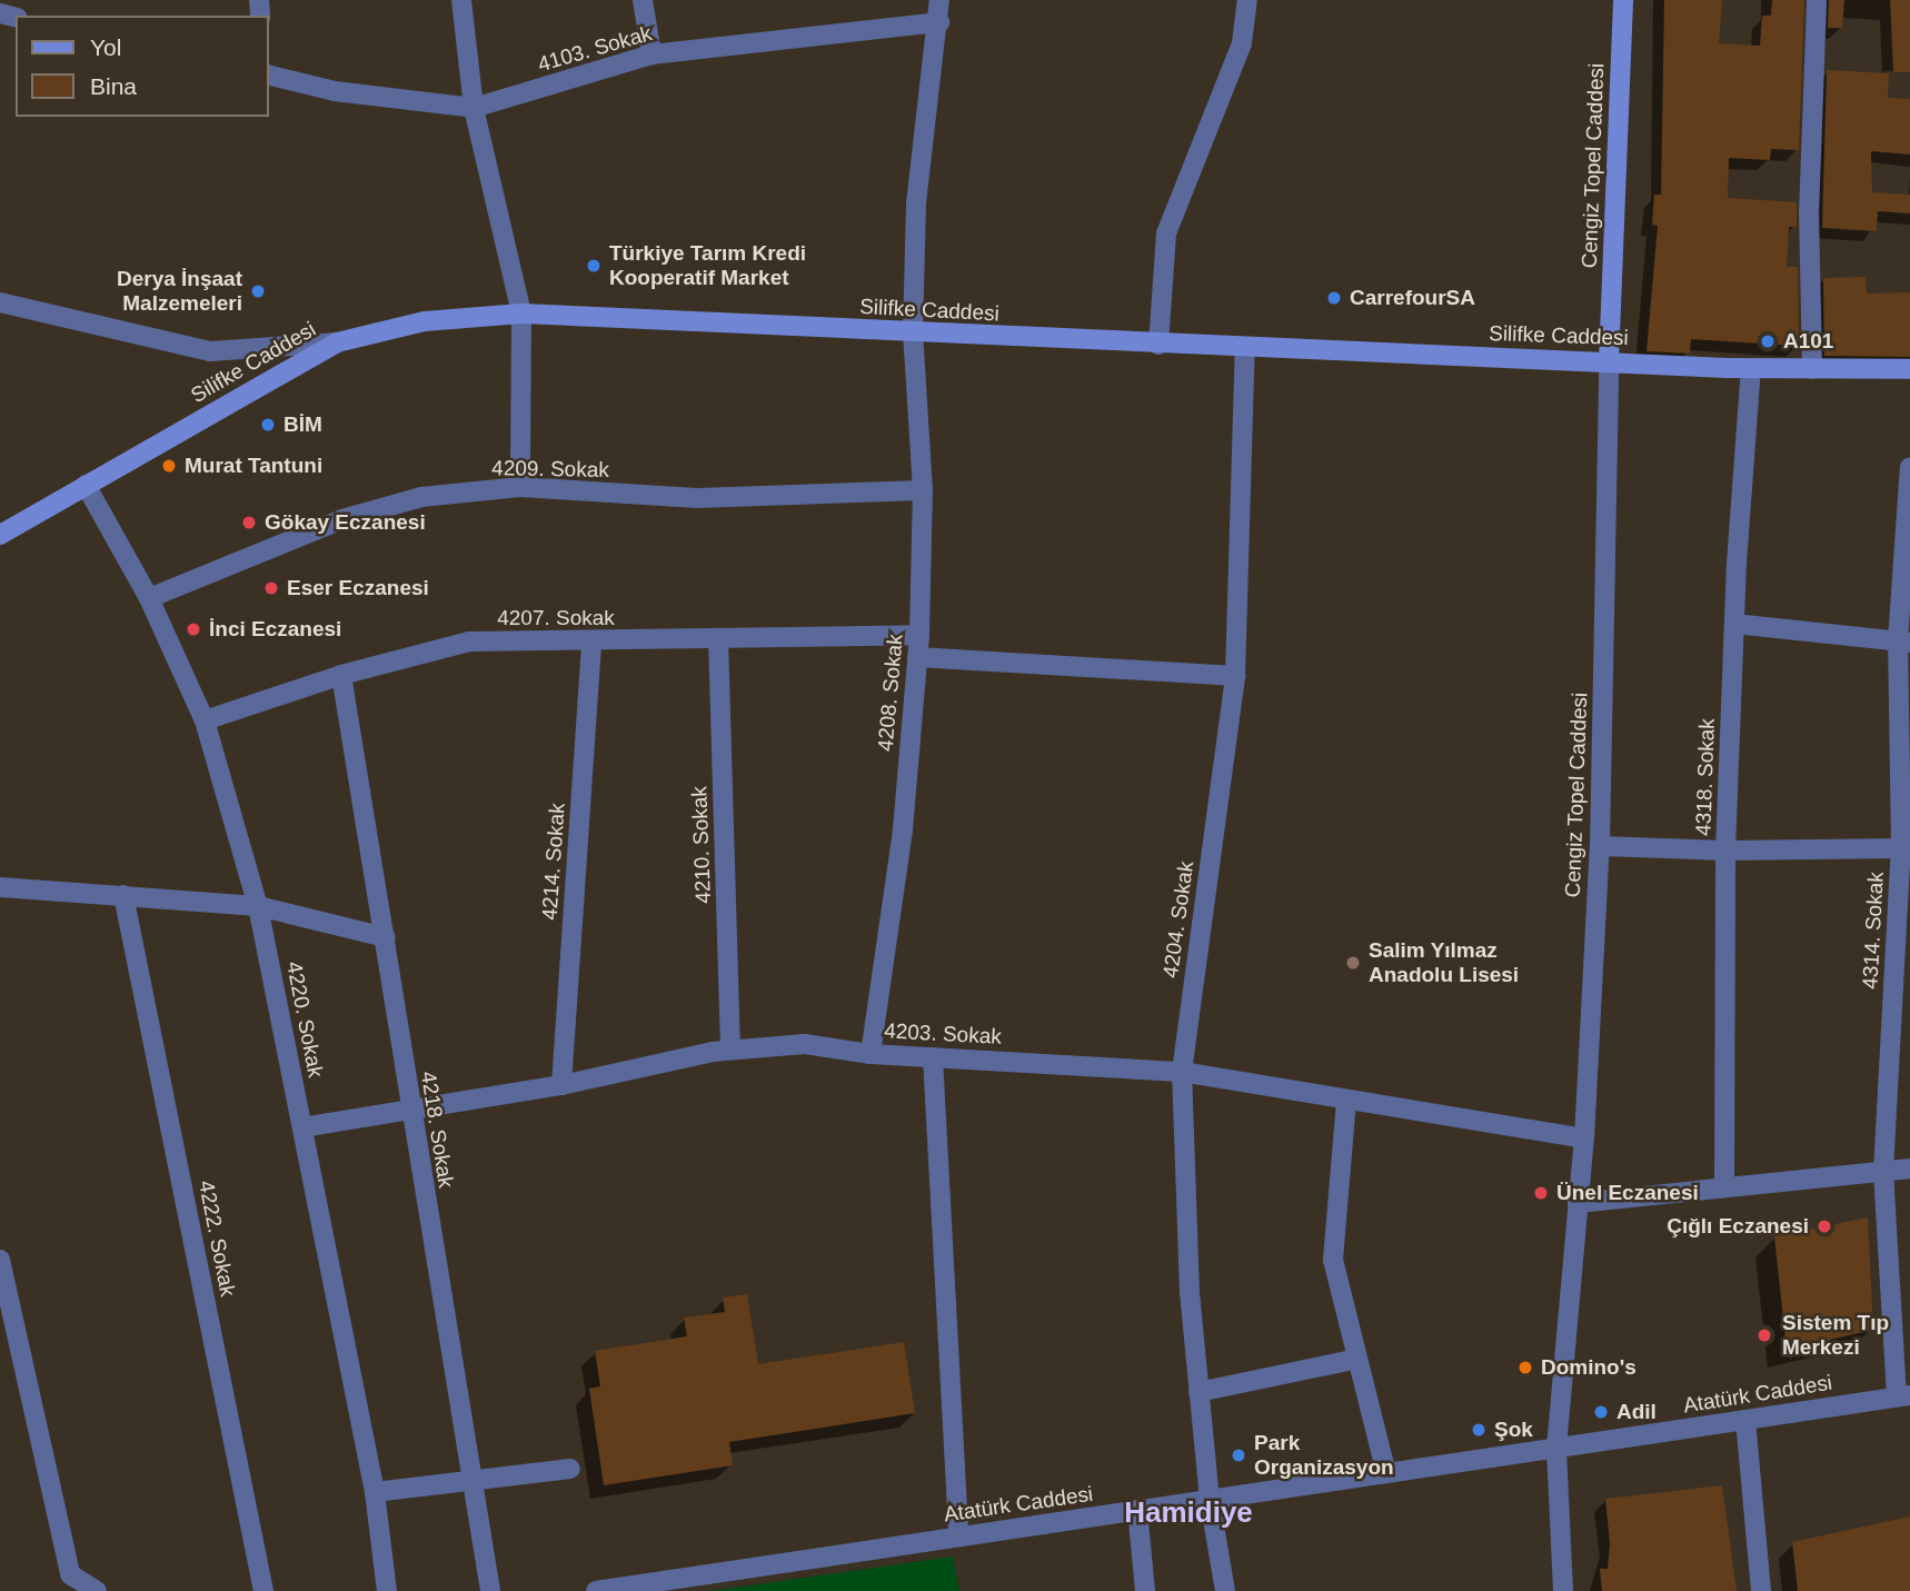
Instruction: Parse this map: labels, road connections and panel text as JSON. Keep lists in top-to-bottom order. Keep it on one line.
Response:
{"streets":{"street":["4103. Sokak","Cengiz Topel Caddesi","Silifke Caddesi","4209. Sokak","4207. Sokak","4208. Sokak","4318. Sokak","4210. Sokak","4214. Sokak","4204. Sokak","4314. Sokak","4220. Sokak","4203. Sokak","4218. Sokak","4222. Sokak","Atatürk Caddesi"]},"crossings":[["4103. Sokak","4208. Sokak"],["Cengiz Topel Caddesi","Silifke Caddesi"],["Cengiz Topel Caddesi","4203. Sokak"],["Cengiz Topel Caddesi","Atatürk Caddesi"],["Silifke Caddesi","4208. Sokak"],["Silifke Caddesi","4318. Sokak"],["Silifke Caddesi","4204. Sokak"],["Silifke Caddesi","4220. Sokak"],["4209. Sokak","4208. Sokak"],["4209. Sokak","4220. Sokak"],["4207. Sokak","4208. Sokak"],["4207. Sokak","4210. Sokak"],["4207. Sokak","4214. Sokak"],["4207. Sokak","4220. Sokak"],["4207. Sokak","4218. Sokak"],["4208. Sokak","4203. Sokak"],["4210. Sokak","4203. Sokak"],["4214. Sokak","4203. Sokak"],["4204. Sokak","4203. Sokak"],["4204. Sokak","Atatürk Caddesi"],["4314. Sokak","Atatürk Caddesi"],["4220. Sokak","4203. Sokak"],["4203. Sokak","4218. Sokak"]],"districts":["Hamidiye"],"places":["Türkiye Tarım Kredi Kooperatif Market","Derya İnşaat Malzemeleri","CarrefourSA","A101","BİM","Murat Tantuni","Gökay Eczanesi","Eser Eczanesi","İnci Eczanesi","Salim Yılmaz Anadolu Lisesi","Ünel Eczanesi","Çığlı Eczanesi","Sistem Tıp Merkezi","Domino's","Adil","Şok","Park Organizasyon"],"legend":["Yol","Bina"]}
